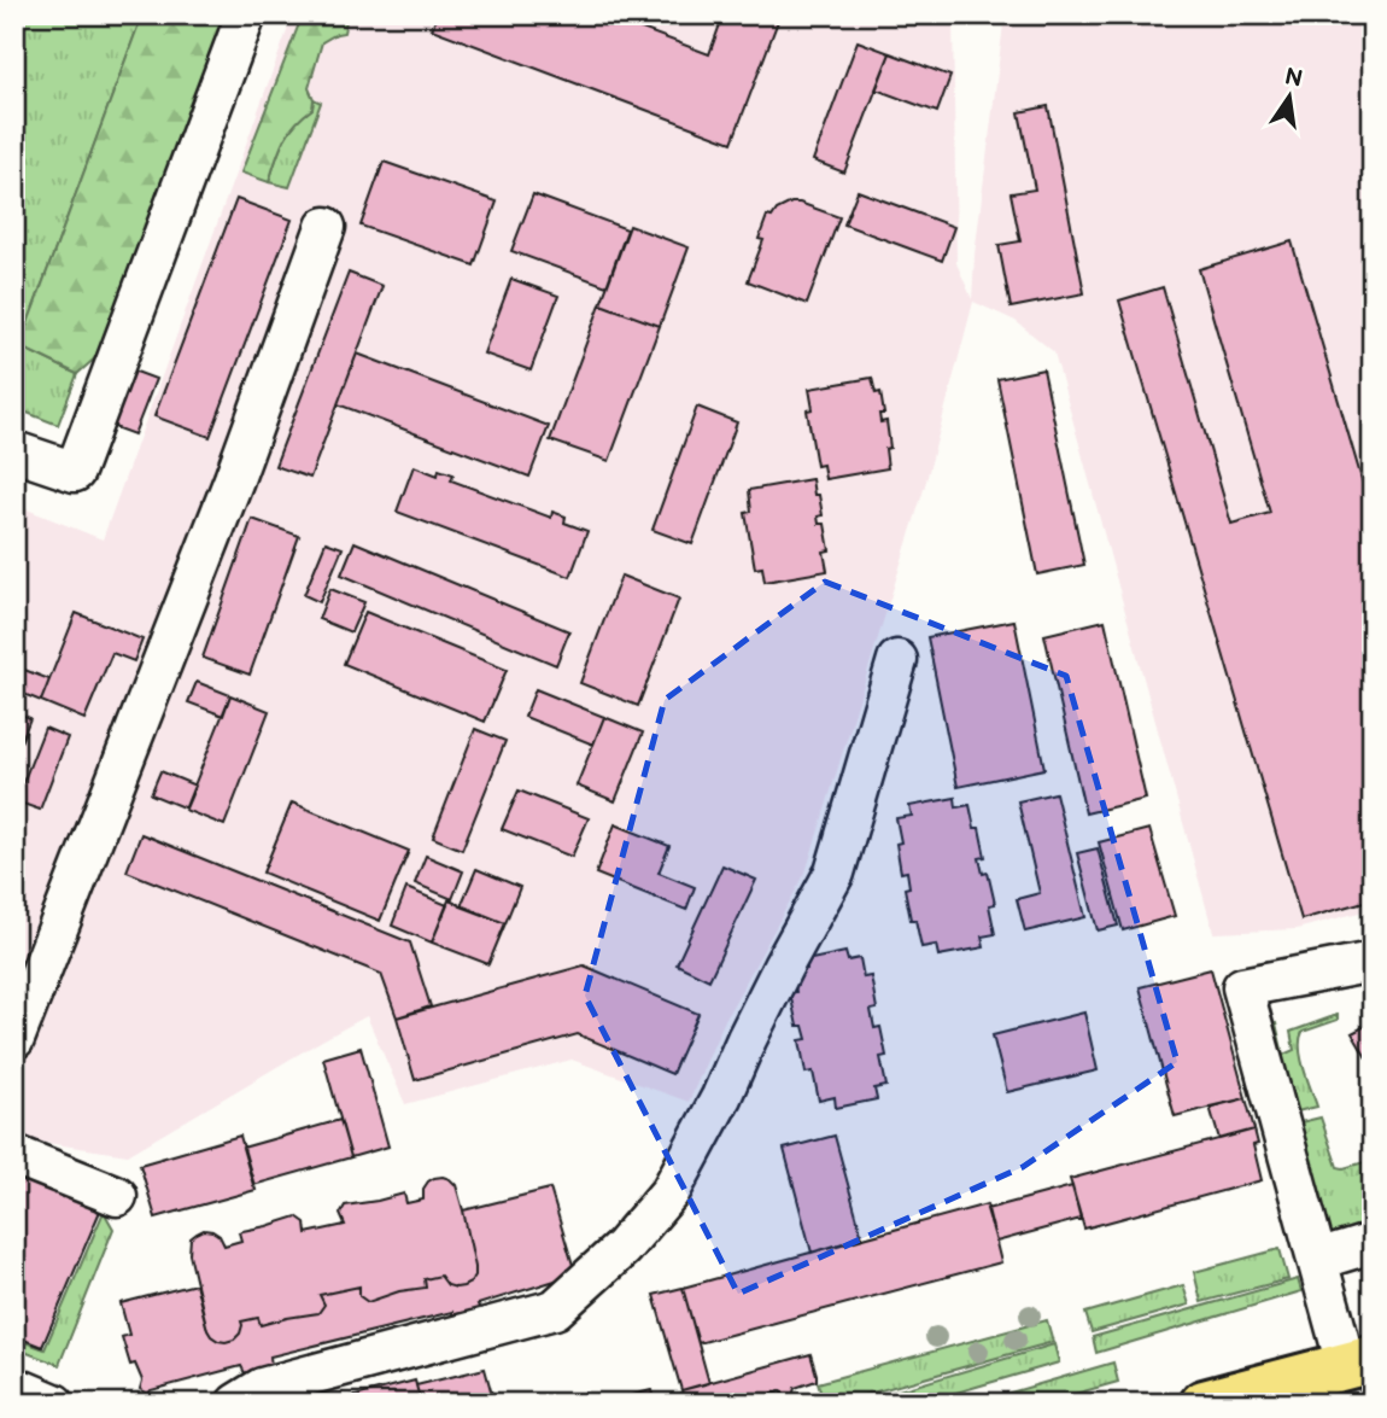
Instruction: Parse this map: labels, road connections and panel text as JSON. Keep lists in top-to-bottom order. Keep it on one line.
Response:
{"north":"top"}
